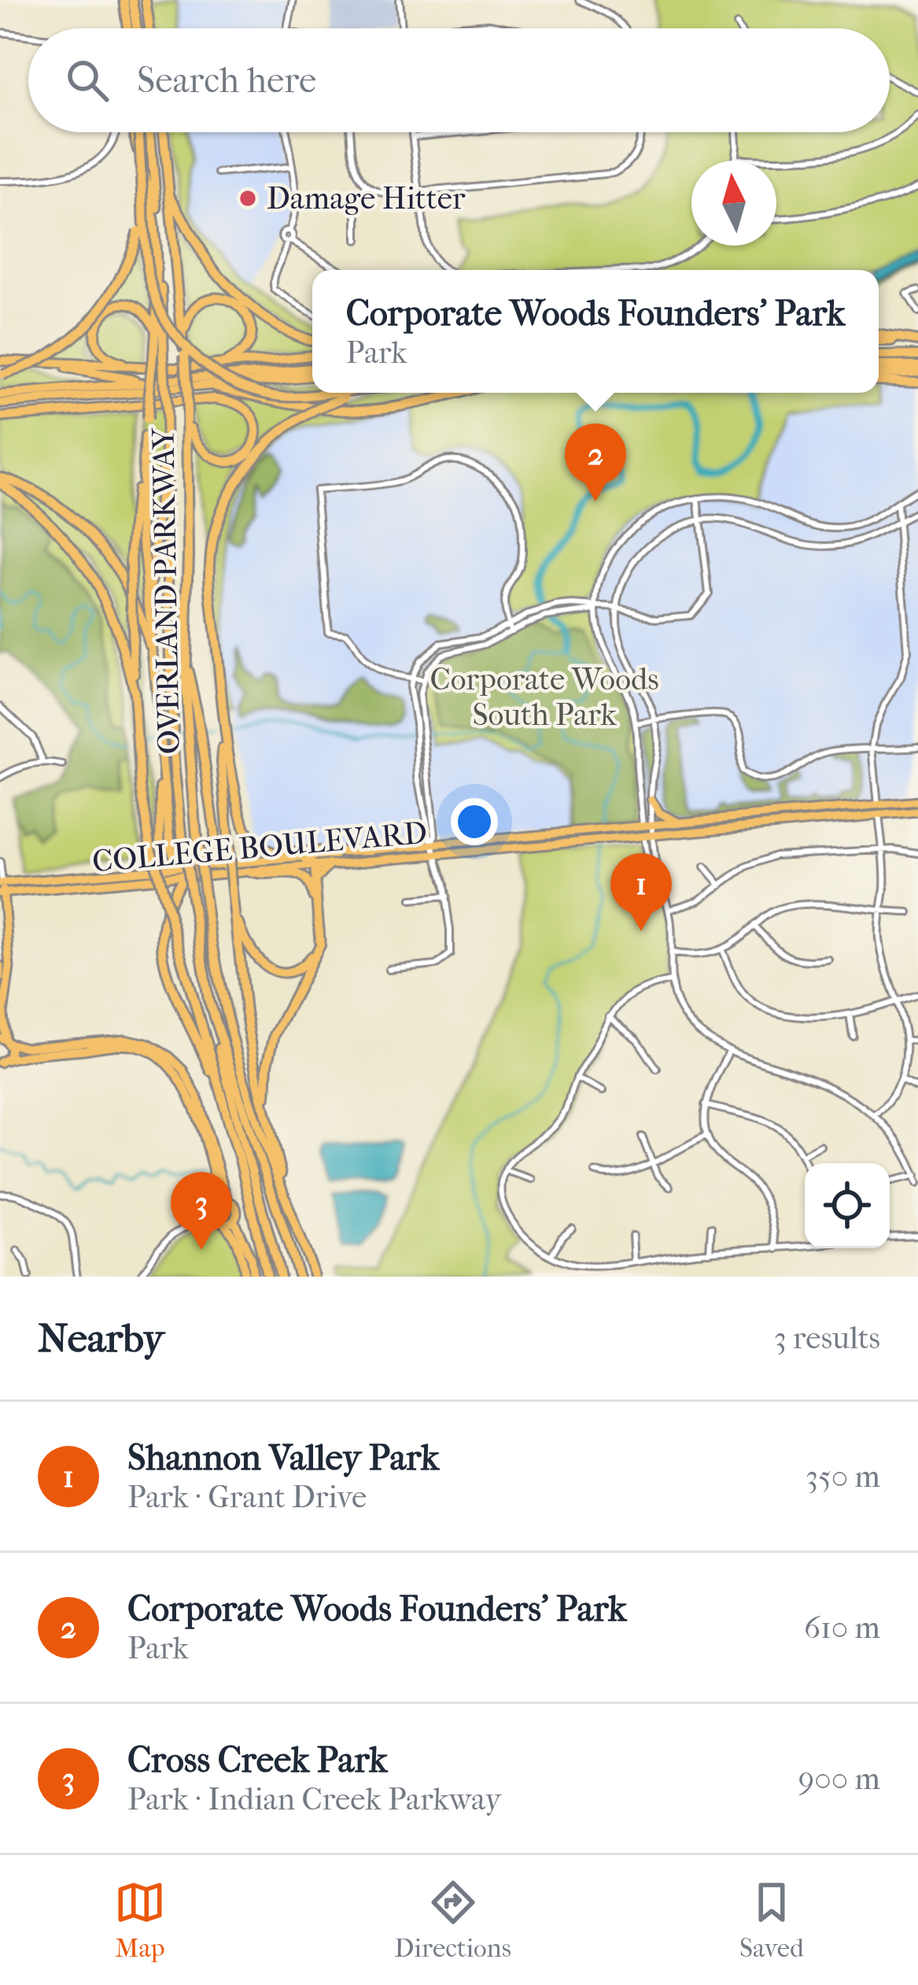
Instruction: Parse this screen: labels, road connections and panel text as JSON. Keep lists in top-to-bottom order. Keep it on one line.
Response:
{"streets":{"highway":["OVERLAND PARKWAY"],"main road":["COLLEGE BOULEVARD"]},"parks":["Corporate Woods South Park"],"places":["Damage Hitter"],"north":"top","page":{"search":"Search here","popup":["Corporate Woods Founders' Park","Park"],"pins":["2","1","3"],"heading":["Nearby","3 results"],"list":[{"mark":"1","name":"Shannon Valley Park","note":"Park · Grant Drive","value":"350 m"},{"mark":"2","name":"Corporate Woods Founders' Park","note":"Park","value":"610 m"},{"mark":"3","name":"Cross Creek Park","note":"Park · Indian Creek Parkway","value":"900 m"}],"nav":["Map","Directions","Saved"]}}
